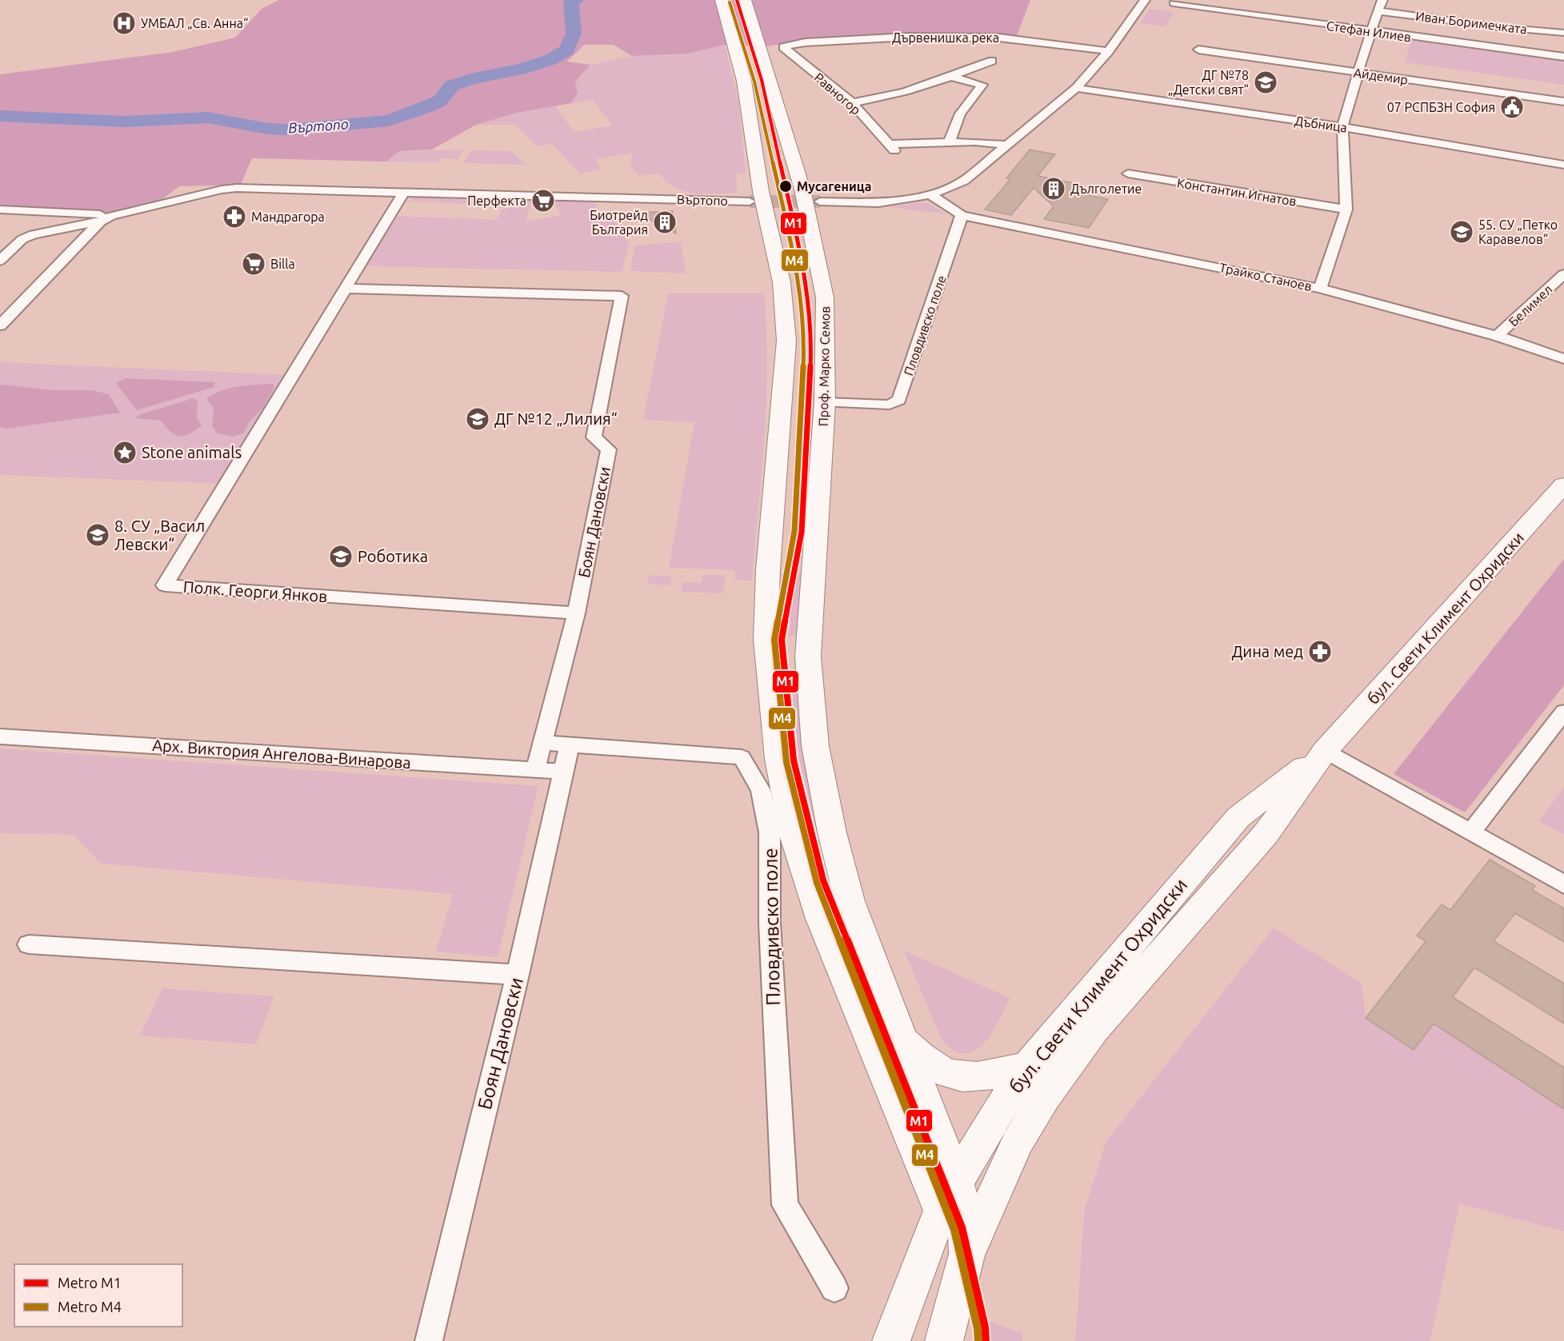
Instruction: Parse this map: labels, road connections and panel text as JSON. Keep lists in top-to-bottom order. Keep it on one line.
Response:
{"streets":{"main road":["Проф. Марко Семов","бул. Свети Климент Охридски"],"street":["Иван Боримечката","Стефан Илиев","Дървенишка река","Айдемир","Равногор","Дъбница","Константин Игнатов","Въртопо","Трайко Станоев","Белимел","Пловдивско поле","Боян Дановски","Полк. Георги Янков","Арх. Виктория Ангелова-Винарова"]},"crossings":[["Дървенишка река","Равногор"],["Въртопо","Полк. Георги Янков"],["Трайко Станоев","Белимел"],["Трайко Станоев","Пловдивско поле"],["Пловдивско поле","Проф. Марко Семов"],["Пловдивско поле","Боян Дановски"],["Проф. Марко Семов","бул. Свети Климент Охридски"],["Боян Дановски","Полк. Георги Янков"],["Боян Дановски","Арх. Виктория Ангелова-Винарова"]],"water":["Въртопо"],"places":{"hospital":["УМБАЛ „Св. Анна“"],"school or university":["ДГ №78 „Детски свят“","55. СУ „Петко Каравелов“","ДГ №12 „Лилия“","8. СУ „Васил Левски“","Роботика"],"public building":["07 РСПБЗН София"],"other":["Мусагеница"],"building":["Дълголетие","Биотрейд България"],"supermarket":["Перфекта","Billa"],"pharmacy":["Мандрагора","Дина мед"],"place":["Stone animals"]},"lines":["metro line M1","metro line M4"],"legend":["Metro M1","Metro M4"]}
